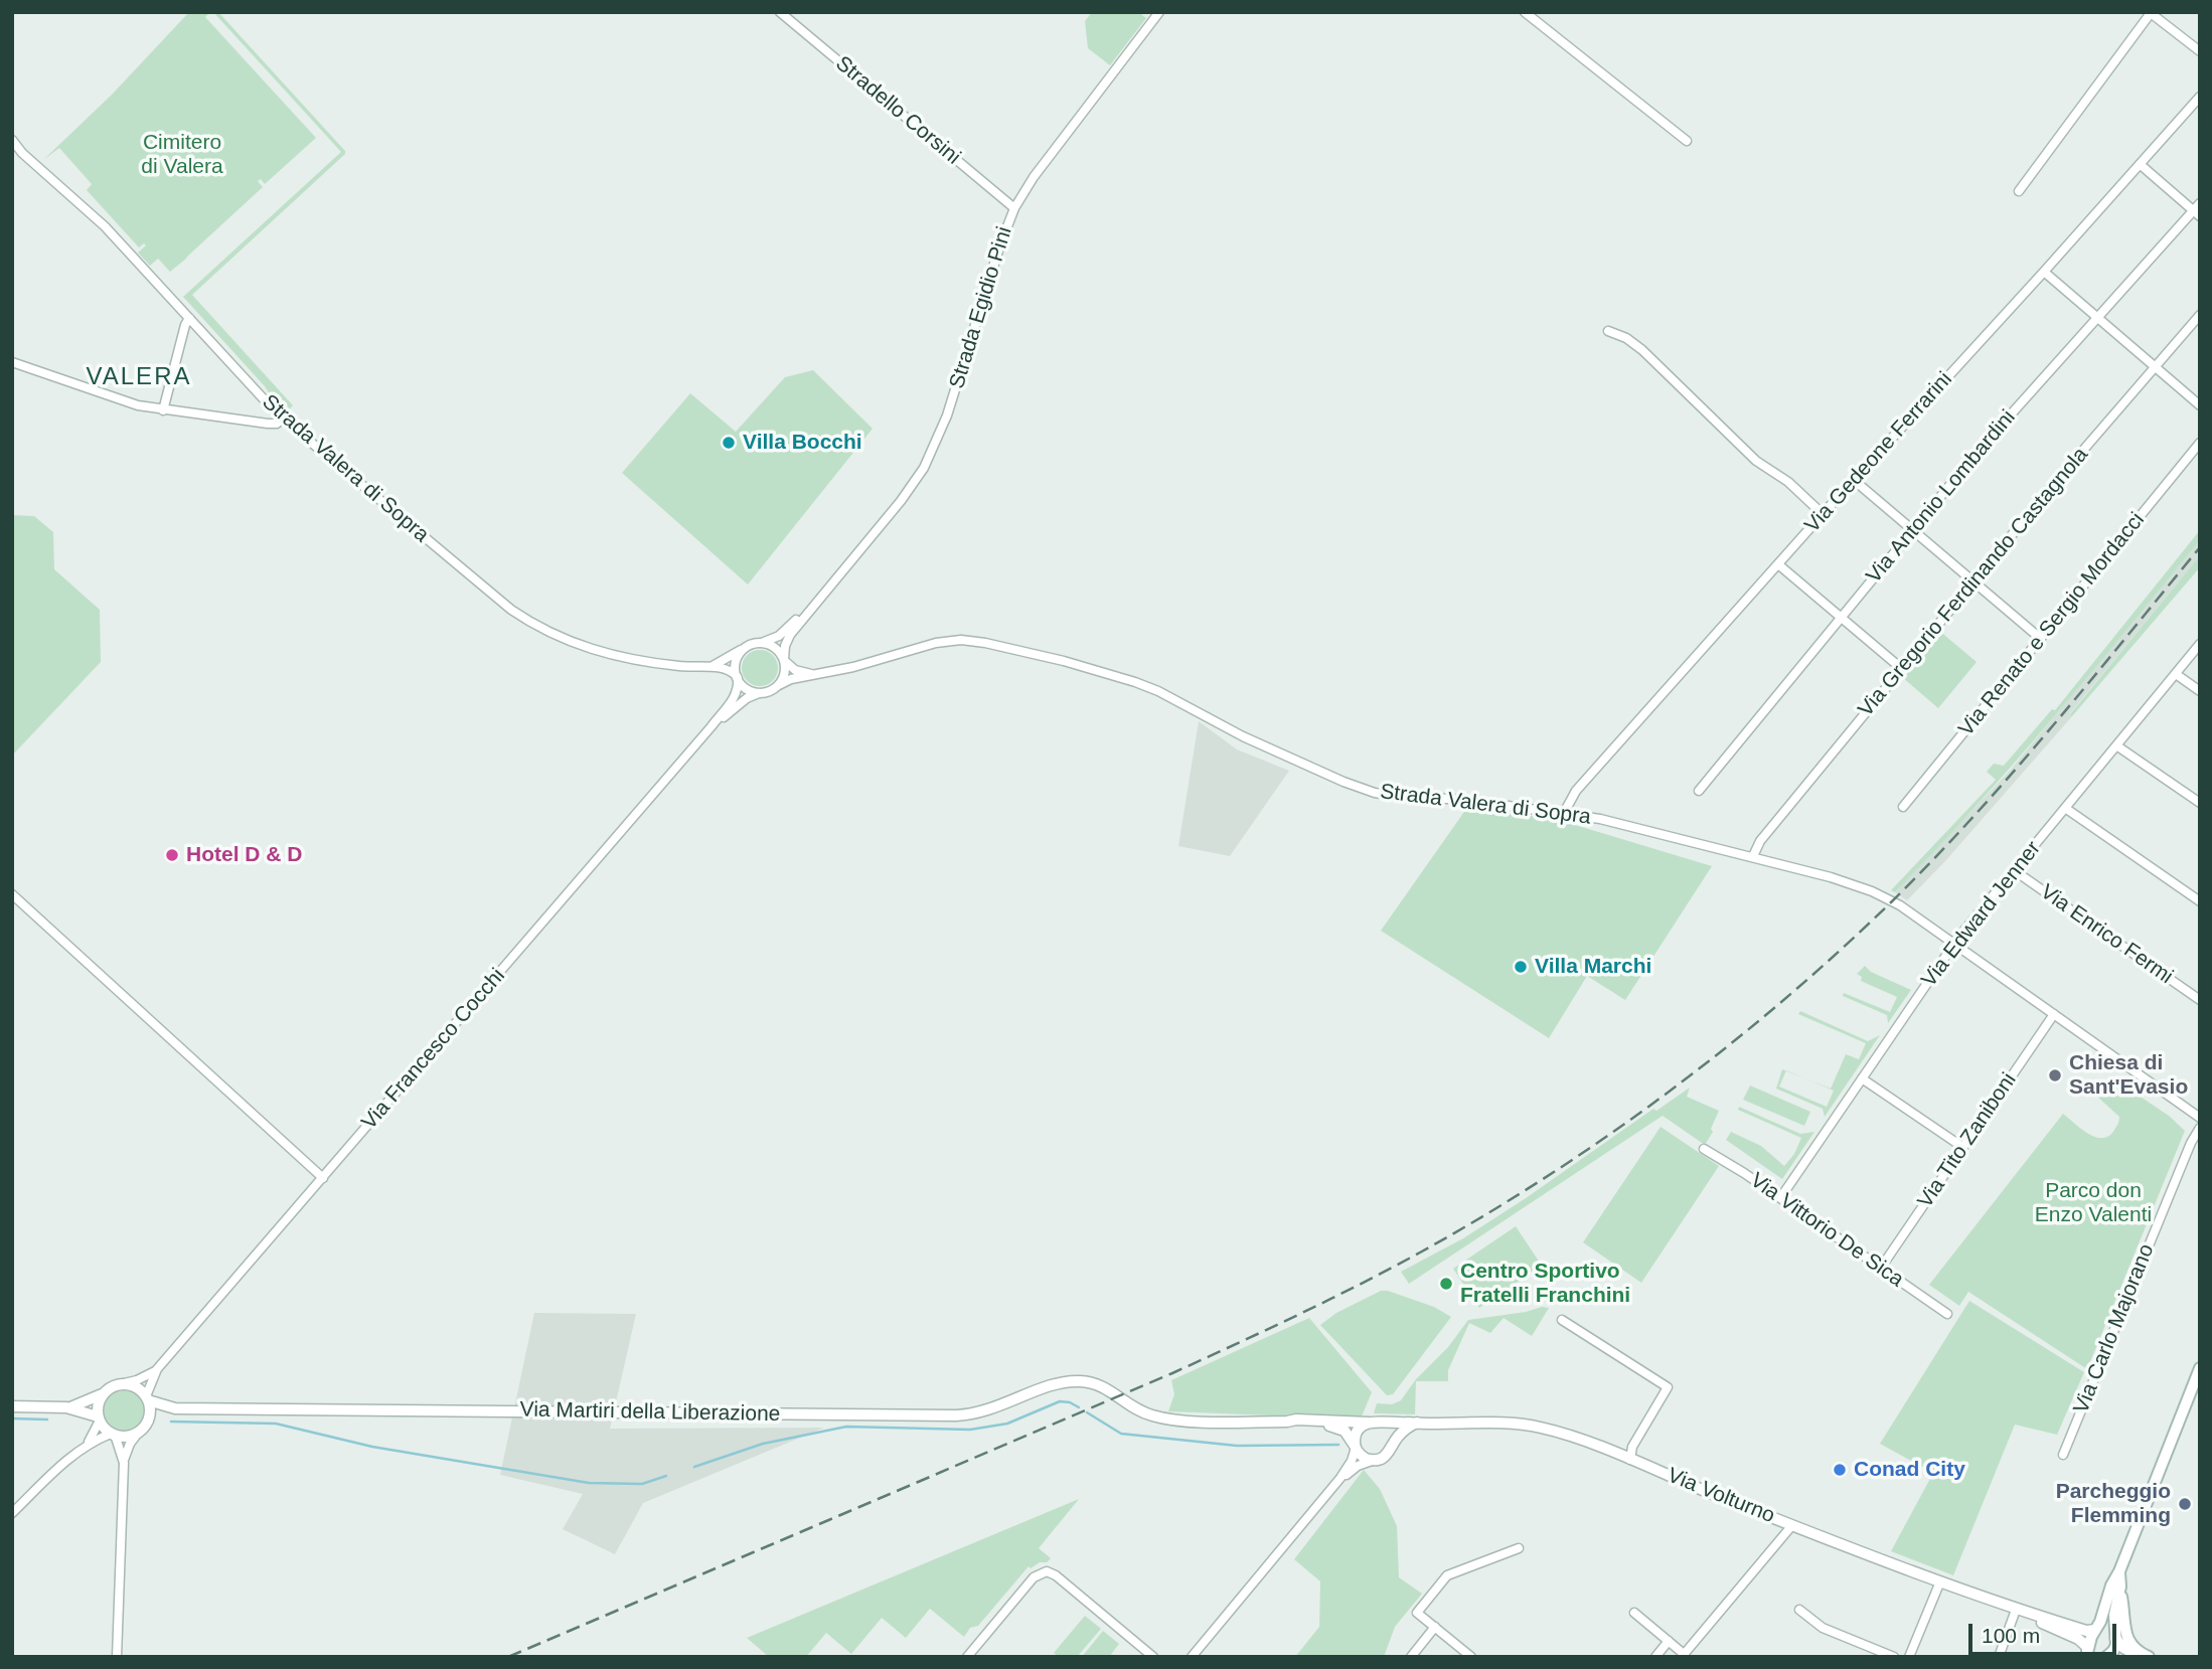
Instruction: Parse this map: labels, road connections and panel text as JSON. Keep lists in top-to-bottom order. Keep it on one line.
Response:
{"streets":{"street":["Stradello Corsini","Strada Egidio Pini","Via Gedeone Ferrarini","Strada Valera di Sopra","Via Antonio Lombardini","Via Gregorio Ferdinando Castagnola","Via Renato e Sergio Mordacci","Via Edward Jenner","Via Enrico Fermi","Via Francesco Cocchi","Via Tito Zaniboni","Via Vittorio De Sica","Via Carlo Majorano","Via Martiri della Liberazione","Via Volturno"]},"crossings":[["Stradello Corsini","Strada Egidio Pini"],["Strada Egidio Pini","Strada Valera di Sopra"],["Strada Egidio Pini","Via Francesco Cocchi"],["Via Gedeone Ferrarini","Strada Valera di Sopra"],["Strada Valera di Sopra","Via Gregorio Ferdinando Castagnola"],["Strada Valera di Sopra","Via Edward Jenner"],["Strada Valera di Sopra","Via Francesco Cocchi"],["Strada Valera di Sopra","Via Tito Zaniboni"],["Via Edward Jenner","Via Enrico Fermi"],["Via Edward Jenner","Via Vittorio De Sica"],["Via Francesco Cocchi","Via Martiri della Liberazione"],["Via Tito Zaniboni","Via Vittorio De Sica"],["Via Martiri della Liberazione","Via Volturno"]],"districts":["VALERA"],"parks":["Cimitero di Valera","Parco don Enzo Valenti"],"places":["Villa Bocchi","Hotel D & D","Villa Marchi","Chiesa di Sant'Evasio","Centro Sportivo Fratelli Franchini","Conad City","Parcheggio Flemming"],"scale_bar":"100 m"}
